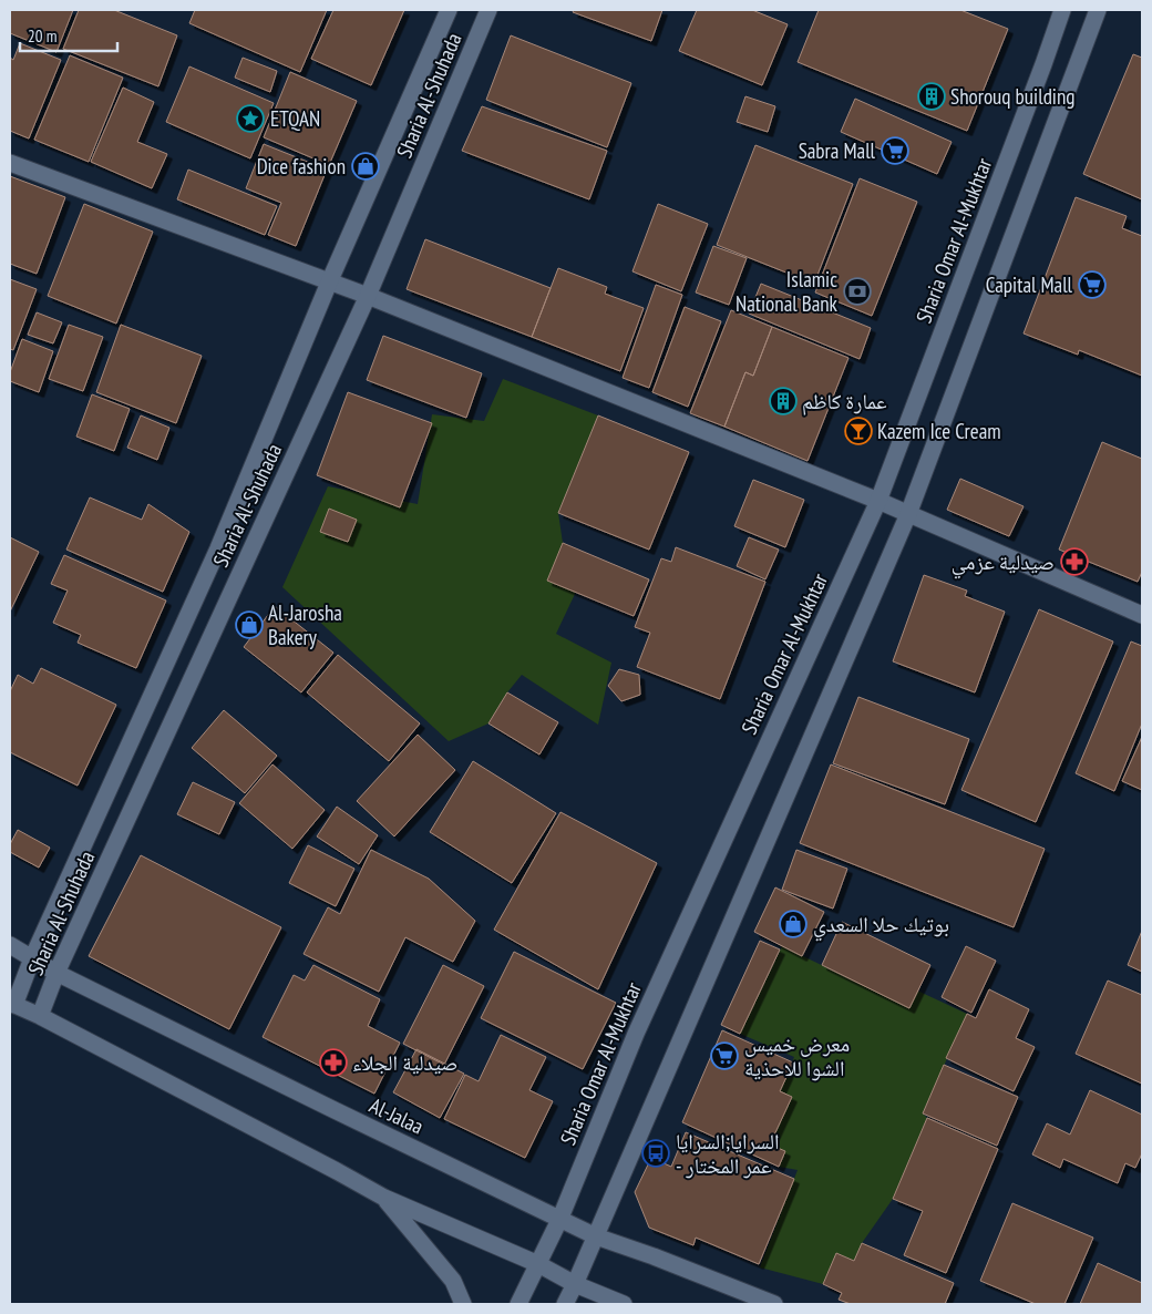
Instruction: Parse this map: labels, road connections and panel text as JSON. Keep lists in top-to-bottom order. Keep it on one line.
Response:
{"streets":{"main road":["Sharia Al-Shuhada","Sharia Omar Al-Mukhtar","Al-Jalaa"]},"crossings":[["Sharia Al-Shuhada","Al-Jalaa"],["Sharia Omar Al-Mukhtar","Al-Jalaa"]],"places":{"building":["Shorouq building","عمارة كاظم"],"place":["ETQAN"],"supermarket":["Sabra Mall","Capital Mall","معرض خميس الشوا للاحذية"],"shop":["Dice fashion","Al-Jarosha Bakery","بوتيك حلا السعدي"],"bank":["Islamic National Bank"],"bar":["Kazem Ice Cream"],"pharmacy":["صيدلية عزمي","صيدلية الجلاء"],"bus stop":["السرايا;السرايا - عمر المختار"]},"scale_bar":"20 m"}
